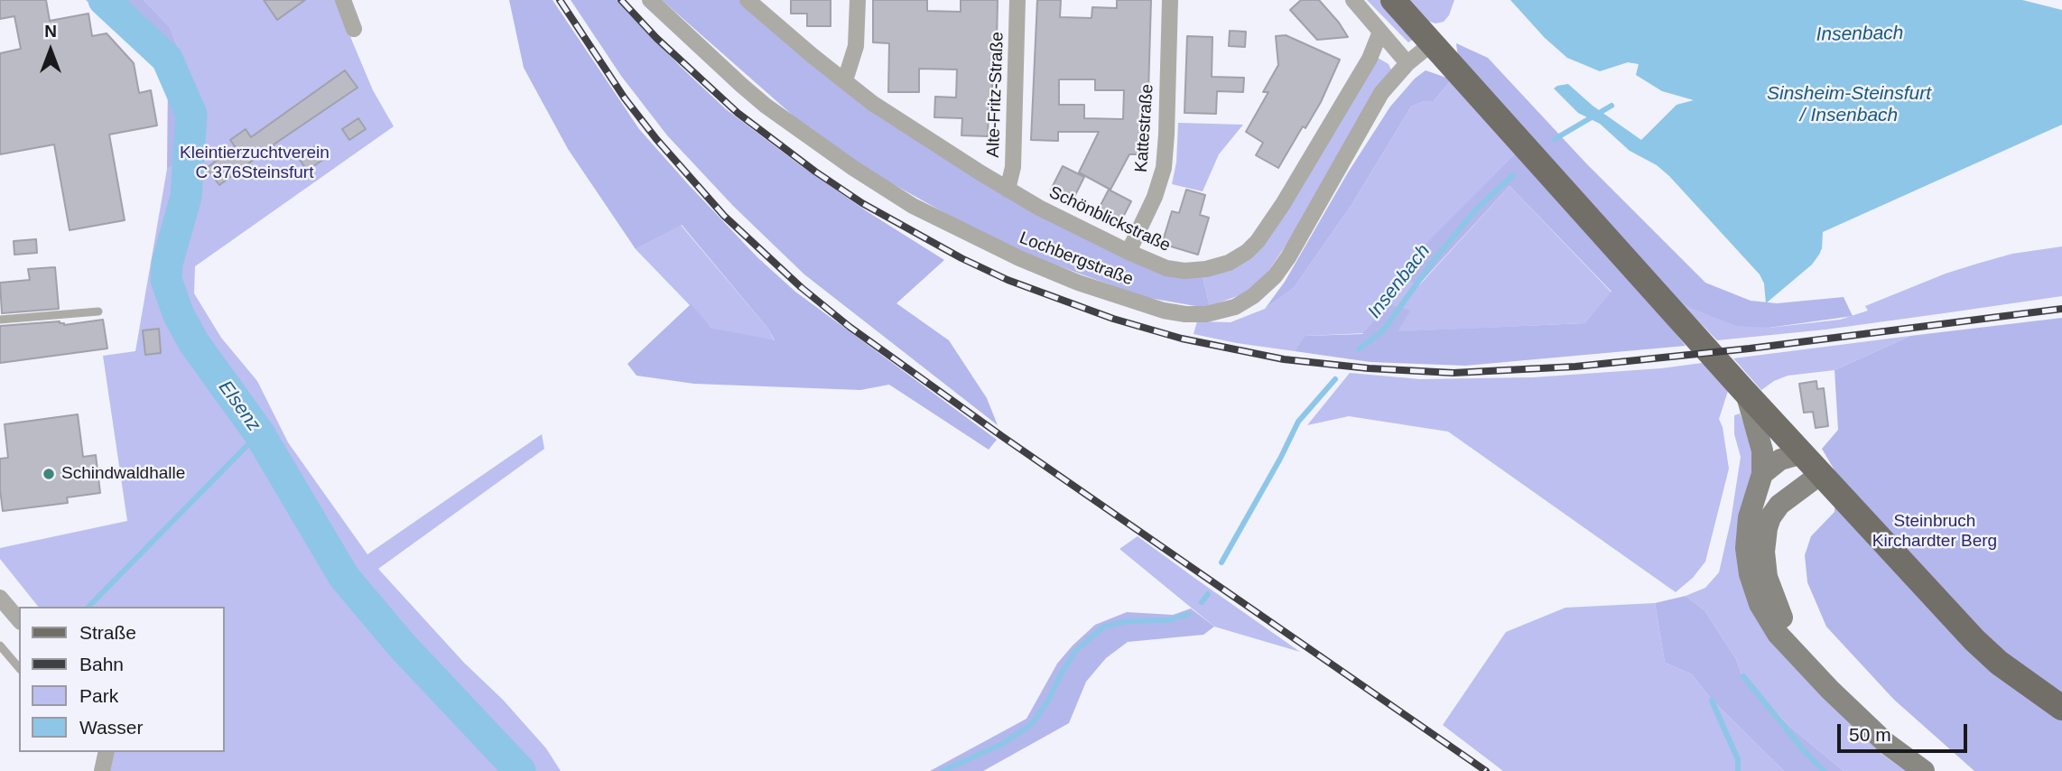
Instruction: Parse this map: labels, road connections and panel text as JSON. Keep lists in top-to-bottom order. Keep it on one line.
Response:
{"streets":{"street":["Alte-Fritz-Straße","Kattestraße","Schönblickstraße","Lochbergstraße"]},"crossings":[["Alte-Fritz-Straße","Schönblickstraße"],["Kattestraße","Schönblickstraße"]],"water":["Insenbach","Sinsheim-Steinsfurt / Insenbach","Elsenz"],"parks":["Kleintierzuchtverein C 376Steinsfurt","Steinbruch Kirchardter Berg"],"places":["Schindwaldhalle"],"legend":["Straße","Bahn","Park","Wasser"],"scale_bar":"50 m","north":"top"}
